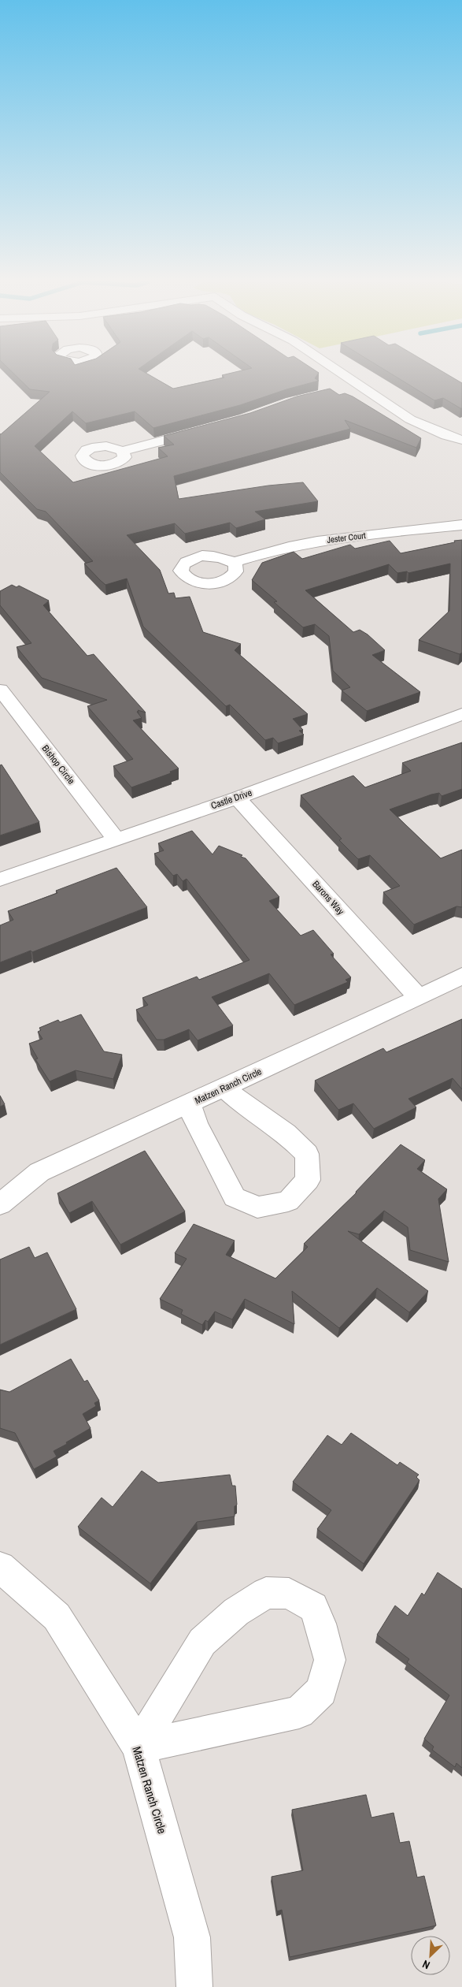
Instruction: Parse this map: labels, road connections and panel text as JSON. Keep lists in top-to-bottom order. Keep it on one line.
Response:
{"streets":{"street":["Jester Court","Bishop Circle","Castle Drive","Barons Way","Matzen Ranch Circle"]},"crossings":[["Bishop Circle","Castle Drive"],["Castle Drive","Barons Way"],["Barons Way","Matzen Ranch Circle"]],"north":"bottom left"}
